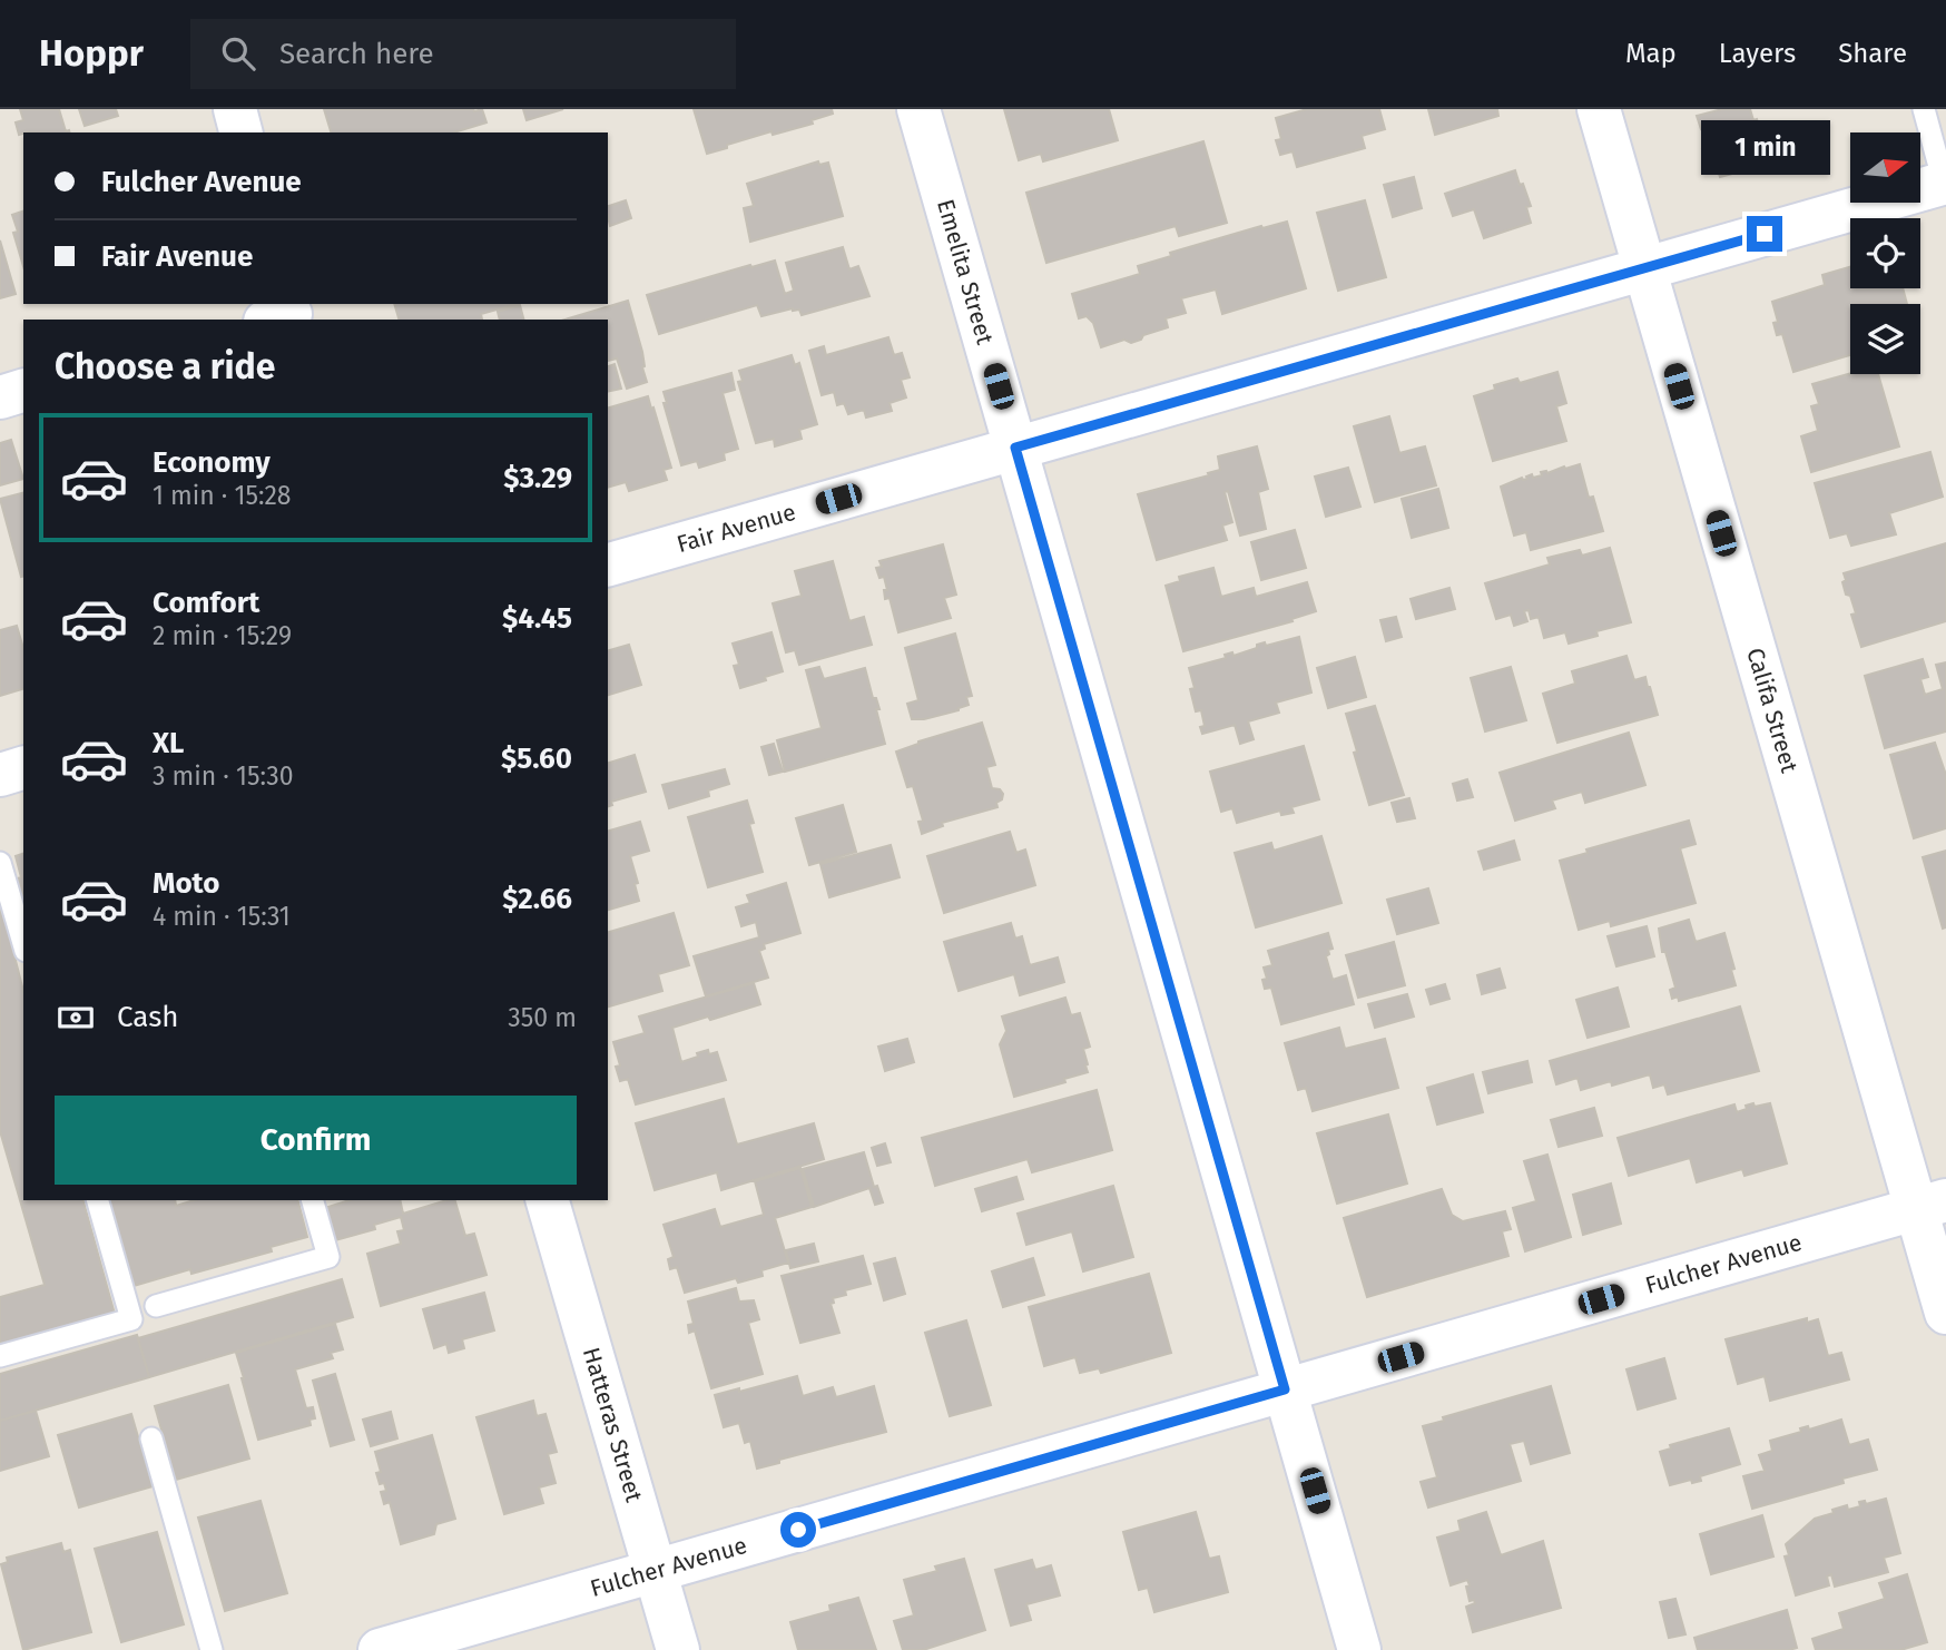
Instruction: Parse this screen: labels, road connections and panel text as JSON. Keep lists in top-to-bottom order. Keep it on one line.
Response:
{"streets":{"street":["Emelita Street","Fair Avenue","Califa Street","Fulcher Avenue","Hatteras Street"]},"crossings":[["Emelita Street","Fair Avenue"],["Emelita Street","Fulcher Avenue"],["Fair Avenue","Califa Street"],["Califa Street","Fulcher Avenue"],["Fulcher Avenue","Hatteras Street"]],"north":"right","page":{"header":"Hoppr","search":"Search here","nav":["Map","Layers","Share"],"bubble":"1 min","banner":["Fulcher Avenue","Fair Avenue"],"heading":"Choose a ride","list":[{"name":"Economy","note":"1 min · 15:28","value":"$3.29"},{"name":"Comfort","note":"2 min · 15:29","value":"$4.45"},{"name":"XL","note":"3 min · 15:30","value":"$5.60"},{"name":"Moto","note":"4 min · 15:31","value":"$2.66"}],"pay":["Cash","350 m"],"buttons":"Confirm"}}
